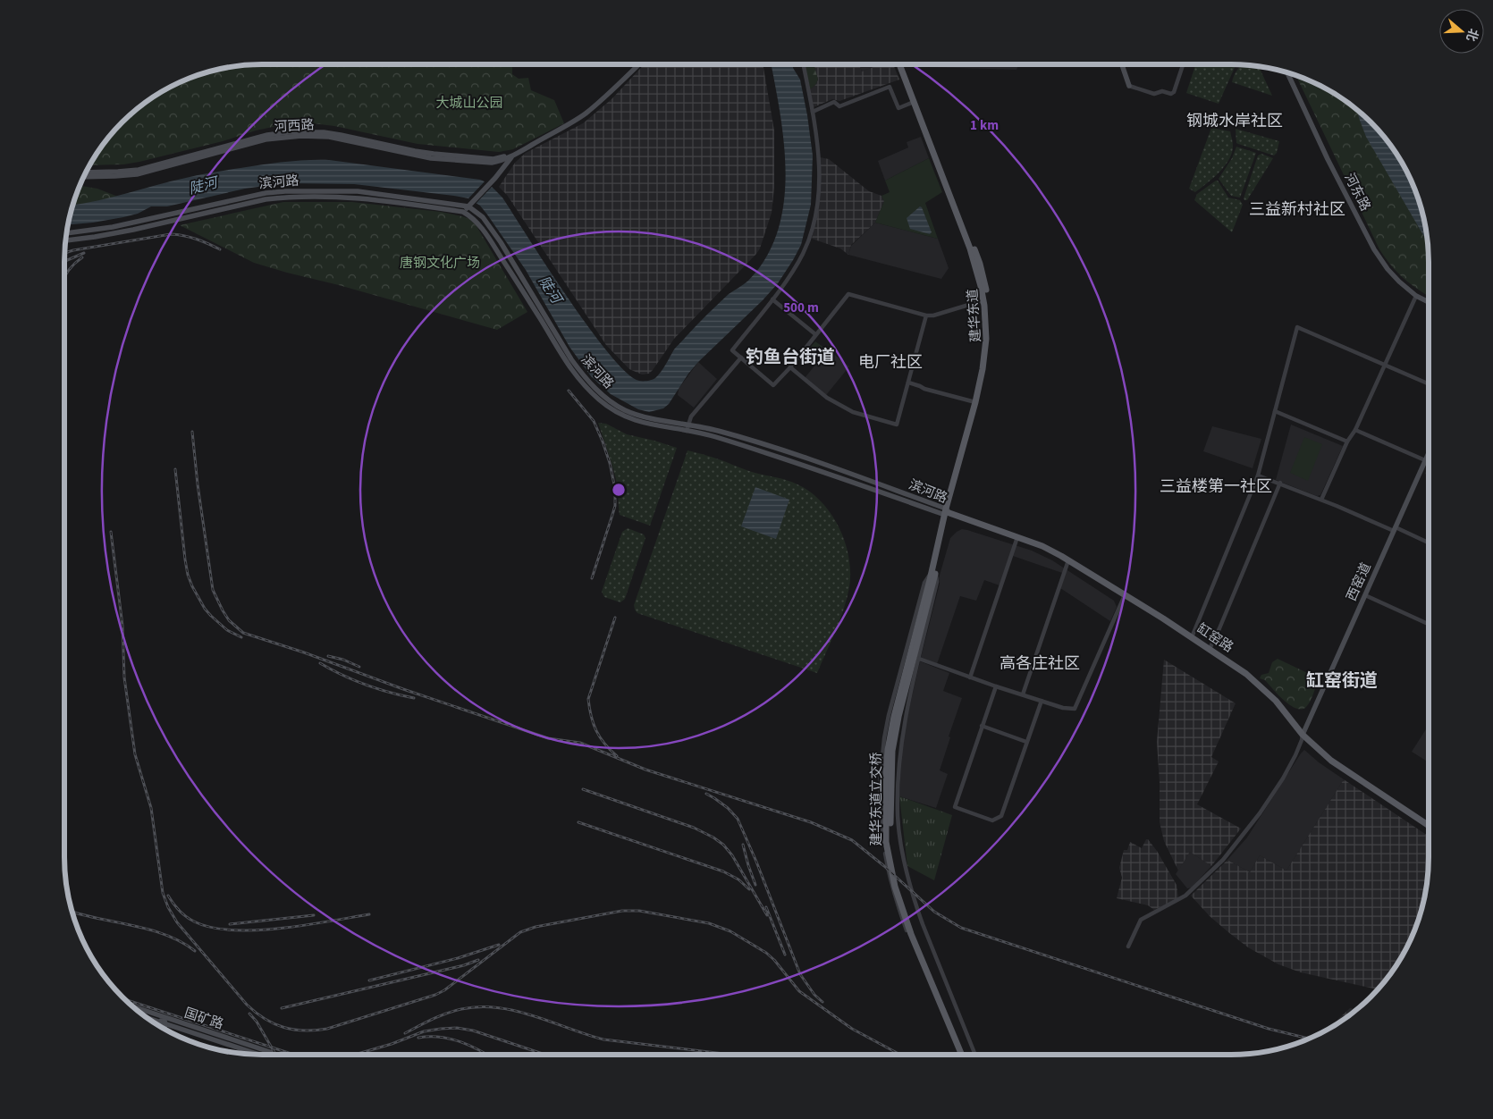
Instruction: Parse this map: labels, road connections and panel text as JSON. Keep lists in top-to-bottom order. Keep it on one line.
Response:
{"streets":{"main road":["河西路","滨河路","河东路","建华东道","西窑道","缸窑路","建华东道立交桥","国矿路"]},"crossings":[["滨河路","建华东道"],["滨河路","缸窑路"],["建华东道","缸窑路"],["建华东道","建华东道立交桥"],["西窑道","缸窑路"]],"districts":["钢城水岸社区","三益新村社区","钓鱼台街道","电厂社区","三益楼第一社区","高各庄社区","缸窑街道"],"water":["陡河"],"parks":["大城山公园","唐钢文化广场"],"north":"right","rings":["1 km","500 m"]}
